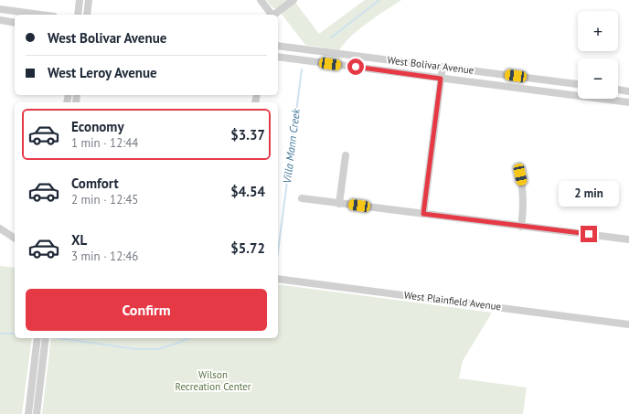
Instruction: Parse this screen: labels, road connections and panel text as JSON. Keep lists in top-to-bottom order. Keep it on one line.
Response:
{"streets":{"street":["West Bolivar Avenue","West Plainfield Avenue"]},"water":["Villa Mann Creek"],"parks":["Wilson Recreation Center"],"page":{"map_buttons":["+","−"],"banner":["West Bolivar Avenue","West Leroy Avenue"],"list":[{"name":"Economy","note":"1 min · 12:44","value":"$3.37"},{"name":"Comfort","note":"2 min · 12:45","value":"$4.54"},{"name":"XL","note":"3 min · 12:46","value":"$5.72"}],"bubble":"2 min","buttons":"Confirm"}}
